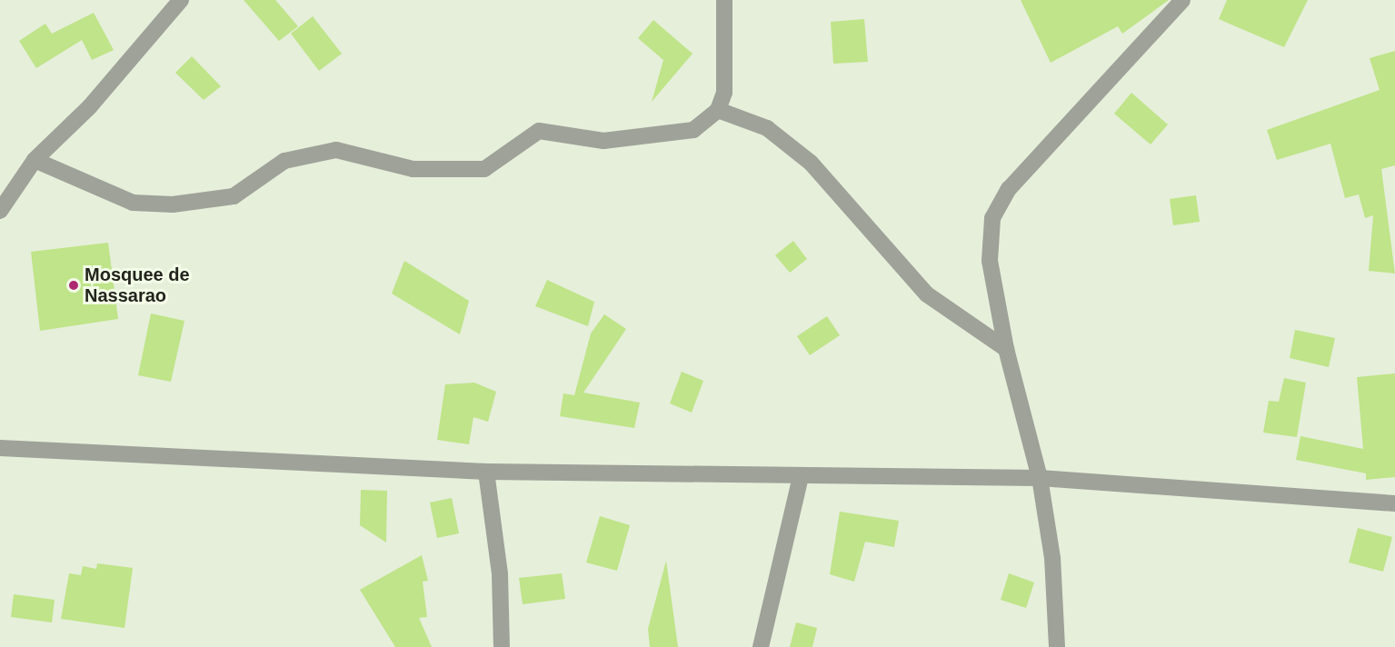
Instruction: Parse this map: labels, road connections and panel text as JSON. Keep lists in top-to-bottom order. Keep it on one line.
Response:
{"places":["Mosquee de Nassarao"]}
